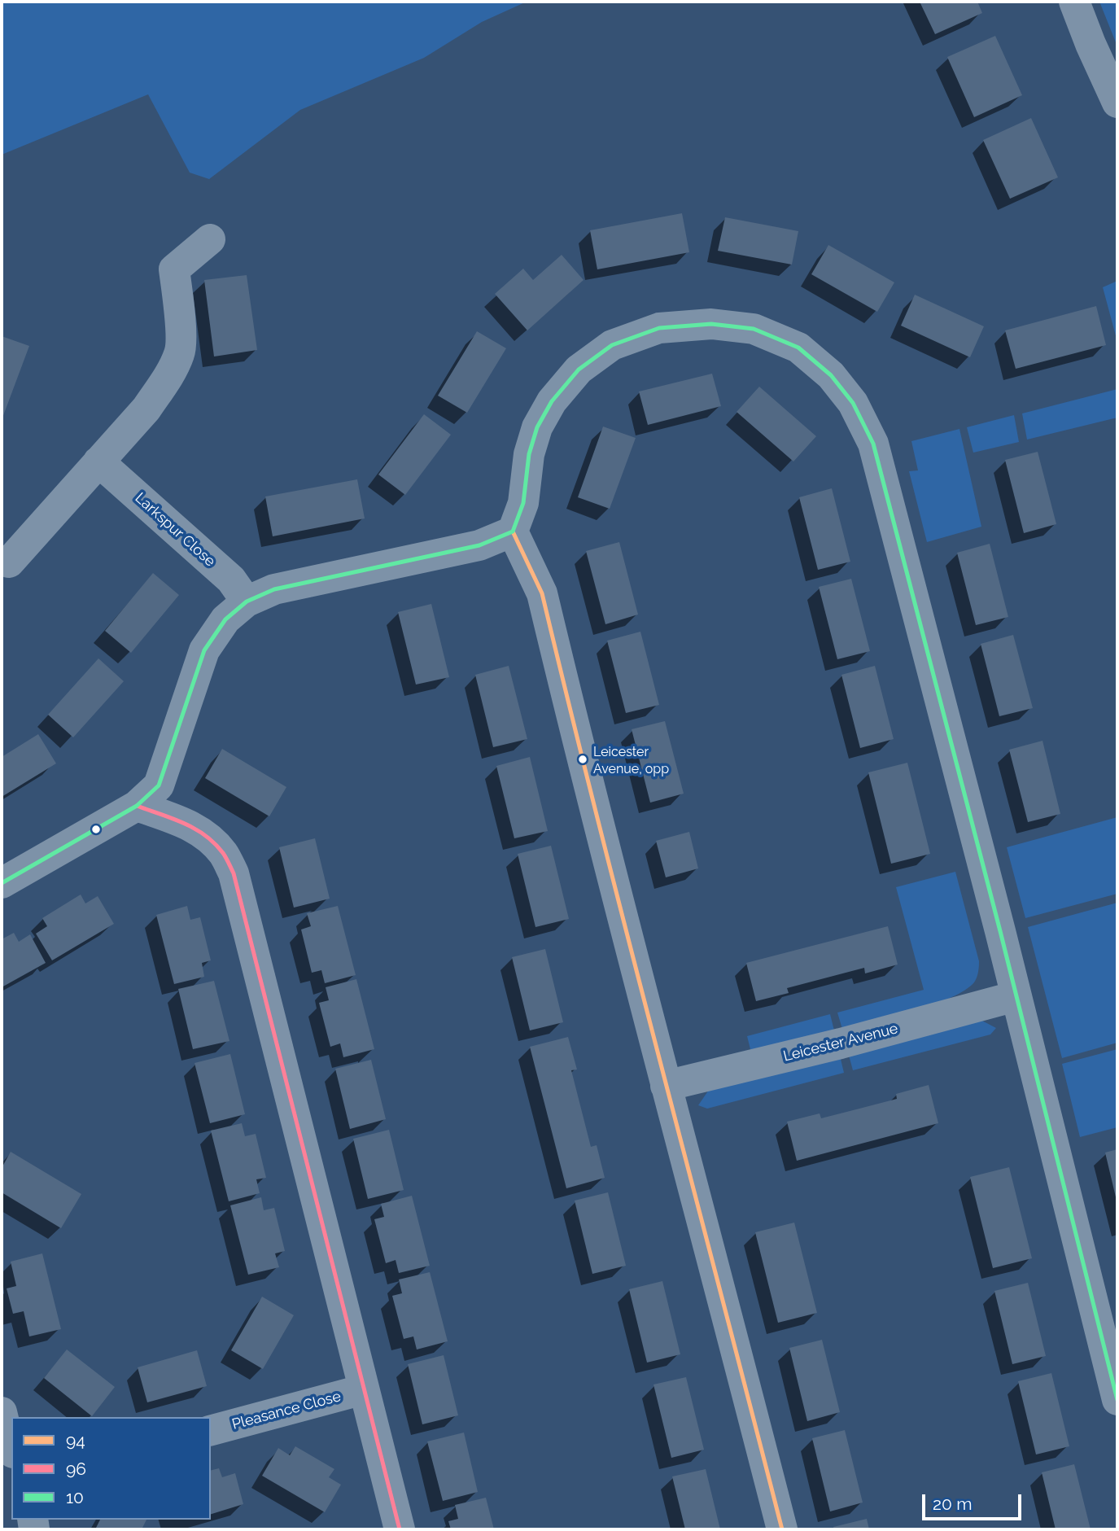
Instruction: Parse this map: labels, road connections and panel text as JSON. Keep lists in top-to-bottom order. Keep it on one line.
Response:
{"streets":{"street":["Larkspur Close","Leicester Avenue","Pleasance Close"]},"places":["Leicester Avenue, opp"],"lines":["transit line 10","transit line 94","transit line 96"],"legend":["94","96","10"],"scale_bar":"20 m"}
